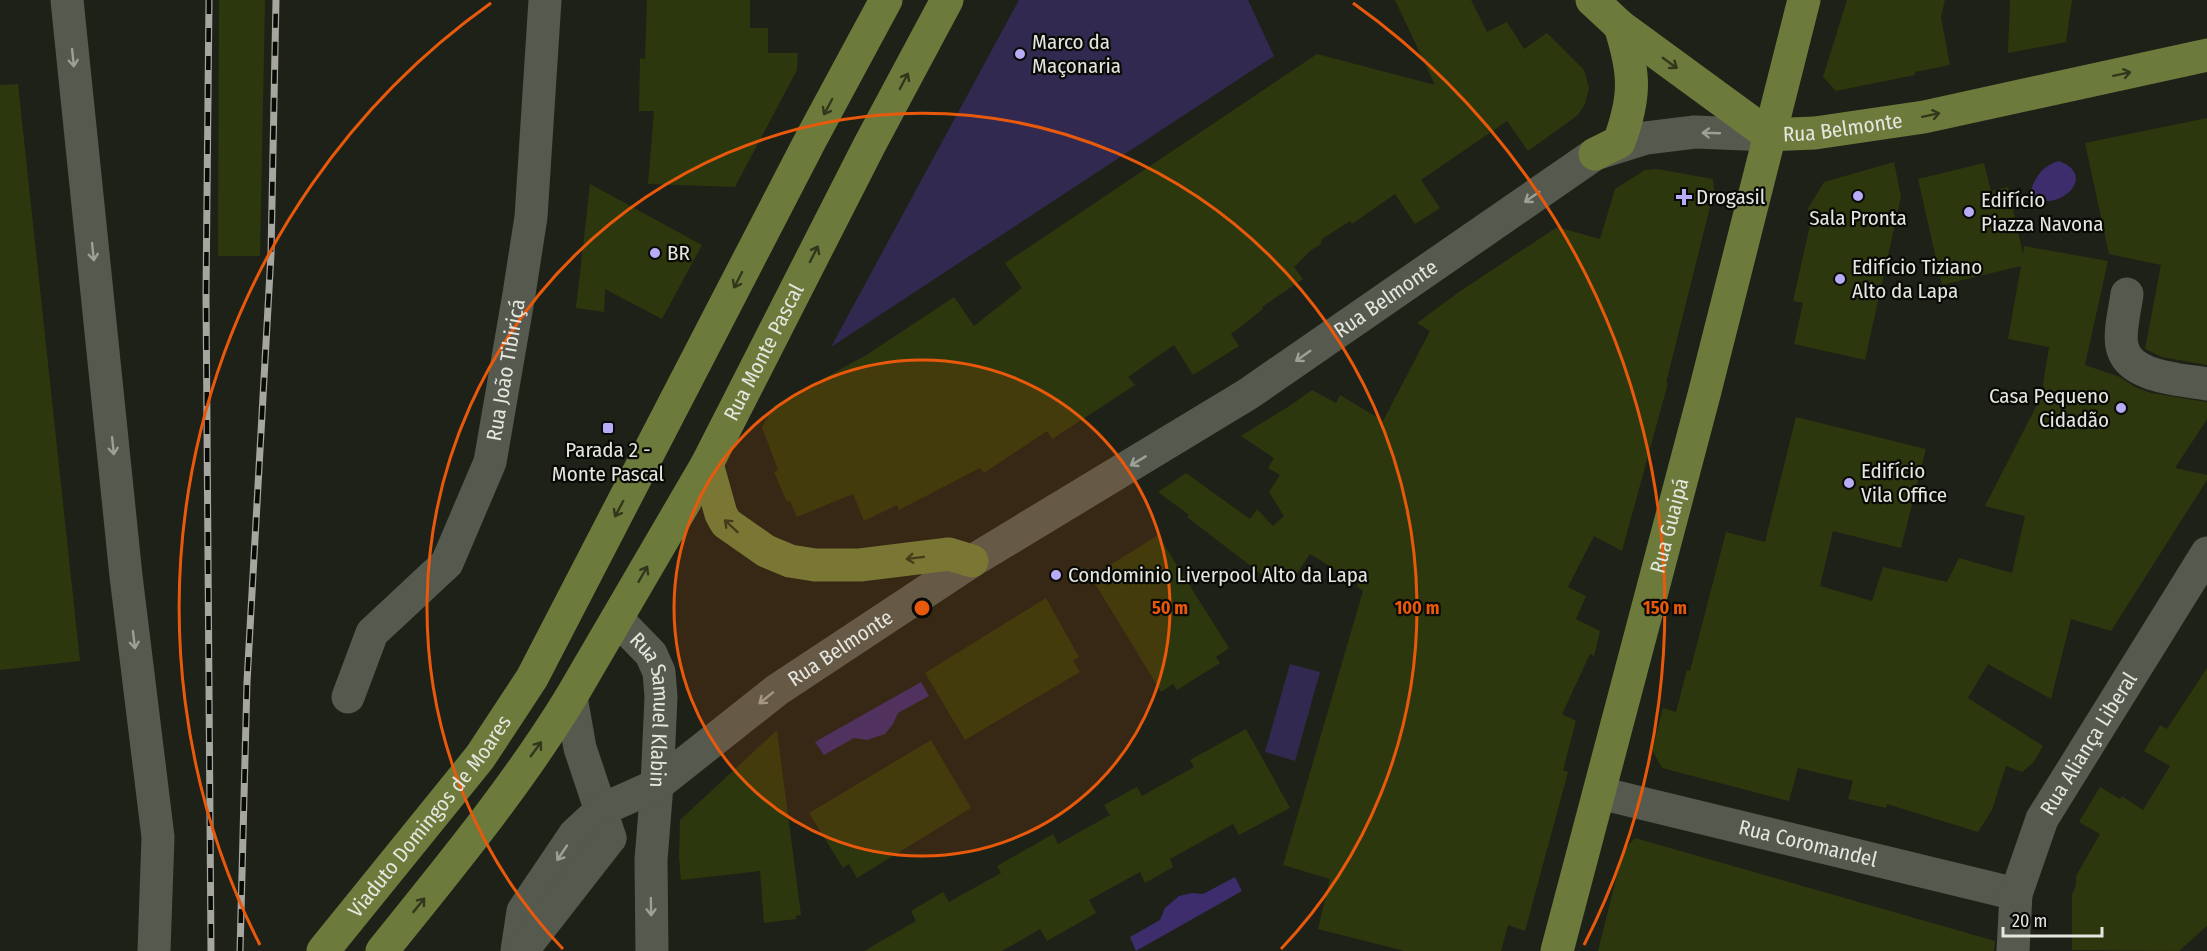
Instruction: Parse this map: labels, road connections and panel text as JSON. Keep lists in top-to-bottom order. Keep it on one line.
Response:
{"streets":{"main road":["Rua Belmonte","Rua Monte Pascal","Rua Guaipá","Viaduto Domingos de Moares"],"street":["Rua João Tibiriçá","Rua Samuel Klabin","Rua Aliança Liberal","Rua Coromandel"]},"crossings":[["Rua Belmonte","Rua Guaipá"],["Rua Belmonte","Rua Samuel Klabin"],["Rua Monte Pascal","Rua Samuel Klabin"],["Rua Monte Pascal","Viaduto Domingos de Moares"],["Rua Guaipá","Rua Coromandel"],["Rua Aliança Liberal","Rua Coromandel"]],"one_way":["Rua Monte Pascal"],"places":{"other":["Marco da Maçonaria","Sala Pronta","Edifício Piazza Navona","BR","Edifício Tiziano Alto da Lapa","Casa Pequeno Cidadão","Edifício Vila Office","Condominio Liverpool Alto da Lapa"],"health":["Drogasil"],"transit":["Parada 2 - Monte Pascal"]},"scale_bar":"20 m","rings":["50 m","100 m","150 m"]}
